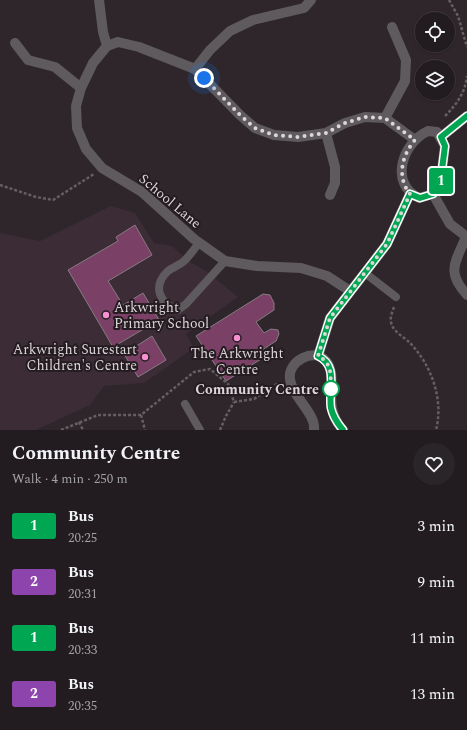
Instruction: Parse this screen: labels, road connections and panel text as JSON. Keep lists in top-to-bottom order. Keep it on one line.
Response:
{"streets":{"street":["School Lane"]},"places":["Arkwright Primary School","The Arkwright Centre","Arkwright Surestart Children's Centre","Community Centre"],"lines":["bus line 1"],"page":{"on_map":"1","heading":["Community Centre","Walk · 4 min · 250 m"],"list":[{"mark":"1","name":"Bus","note":"20:25","value":"3 min"},{"mark":"2","name":"Bus","note":"20:31","value":"9 min"},{"mark":"1","name":"Bus","note":"20:33","value":"11 min"},{"mark":"2","name":"Bus","note":"20:35","value":"13 min"}]}}
